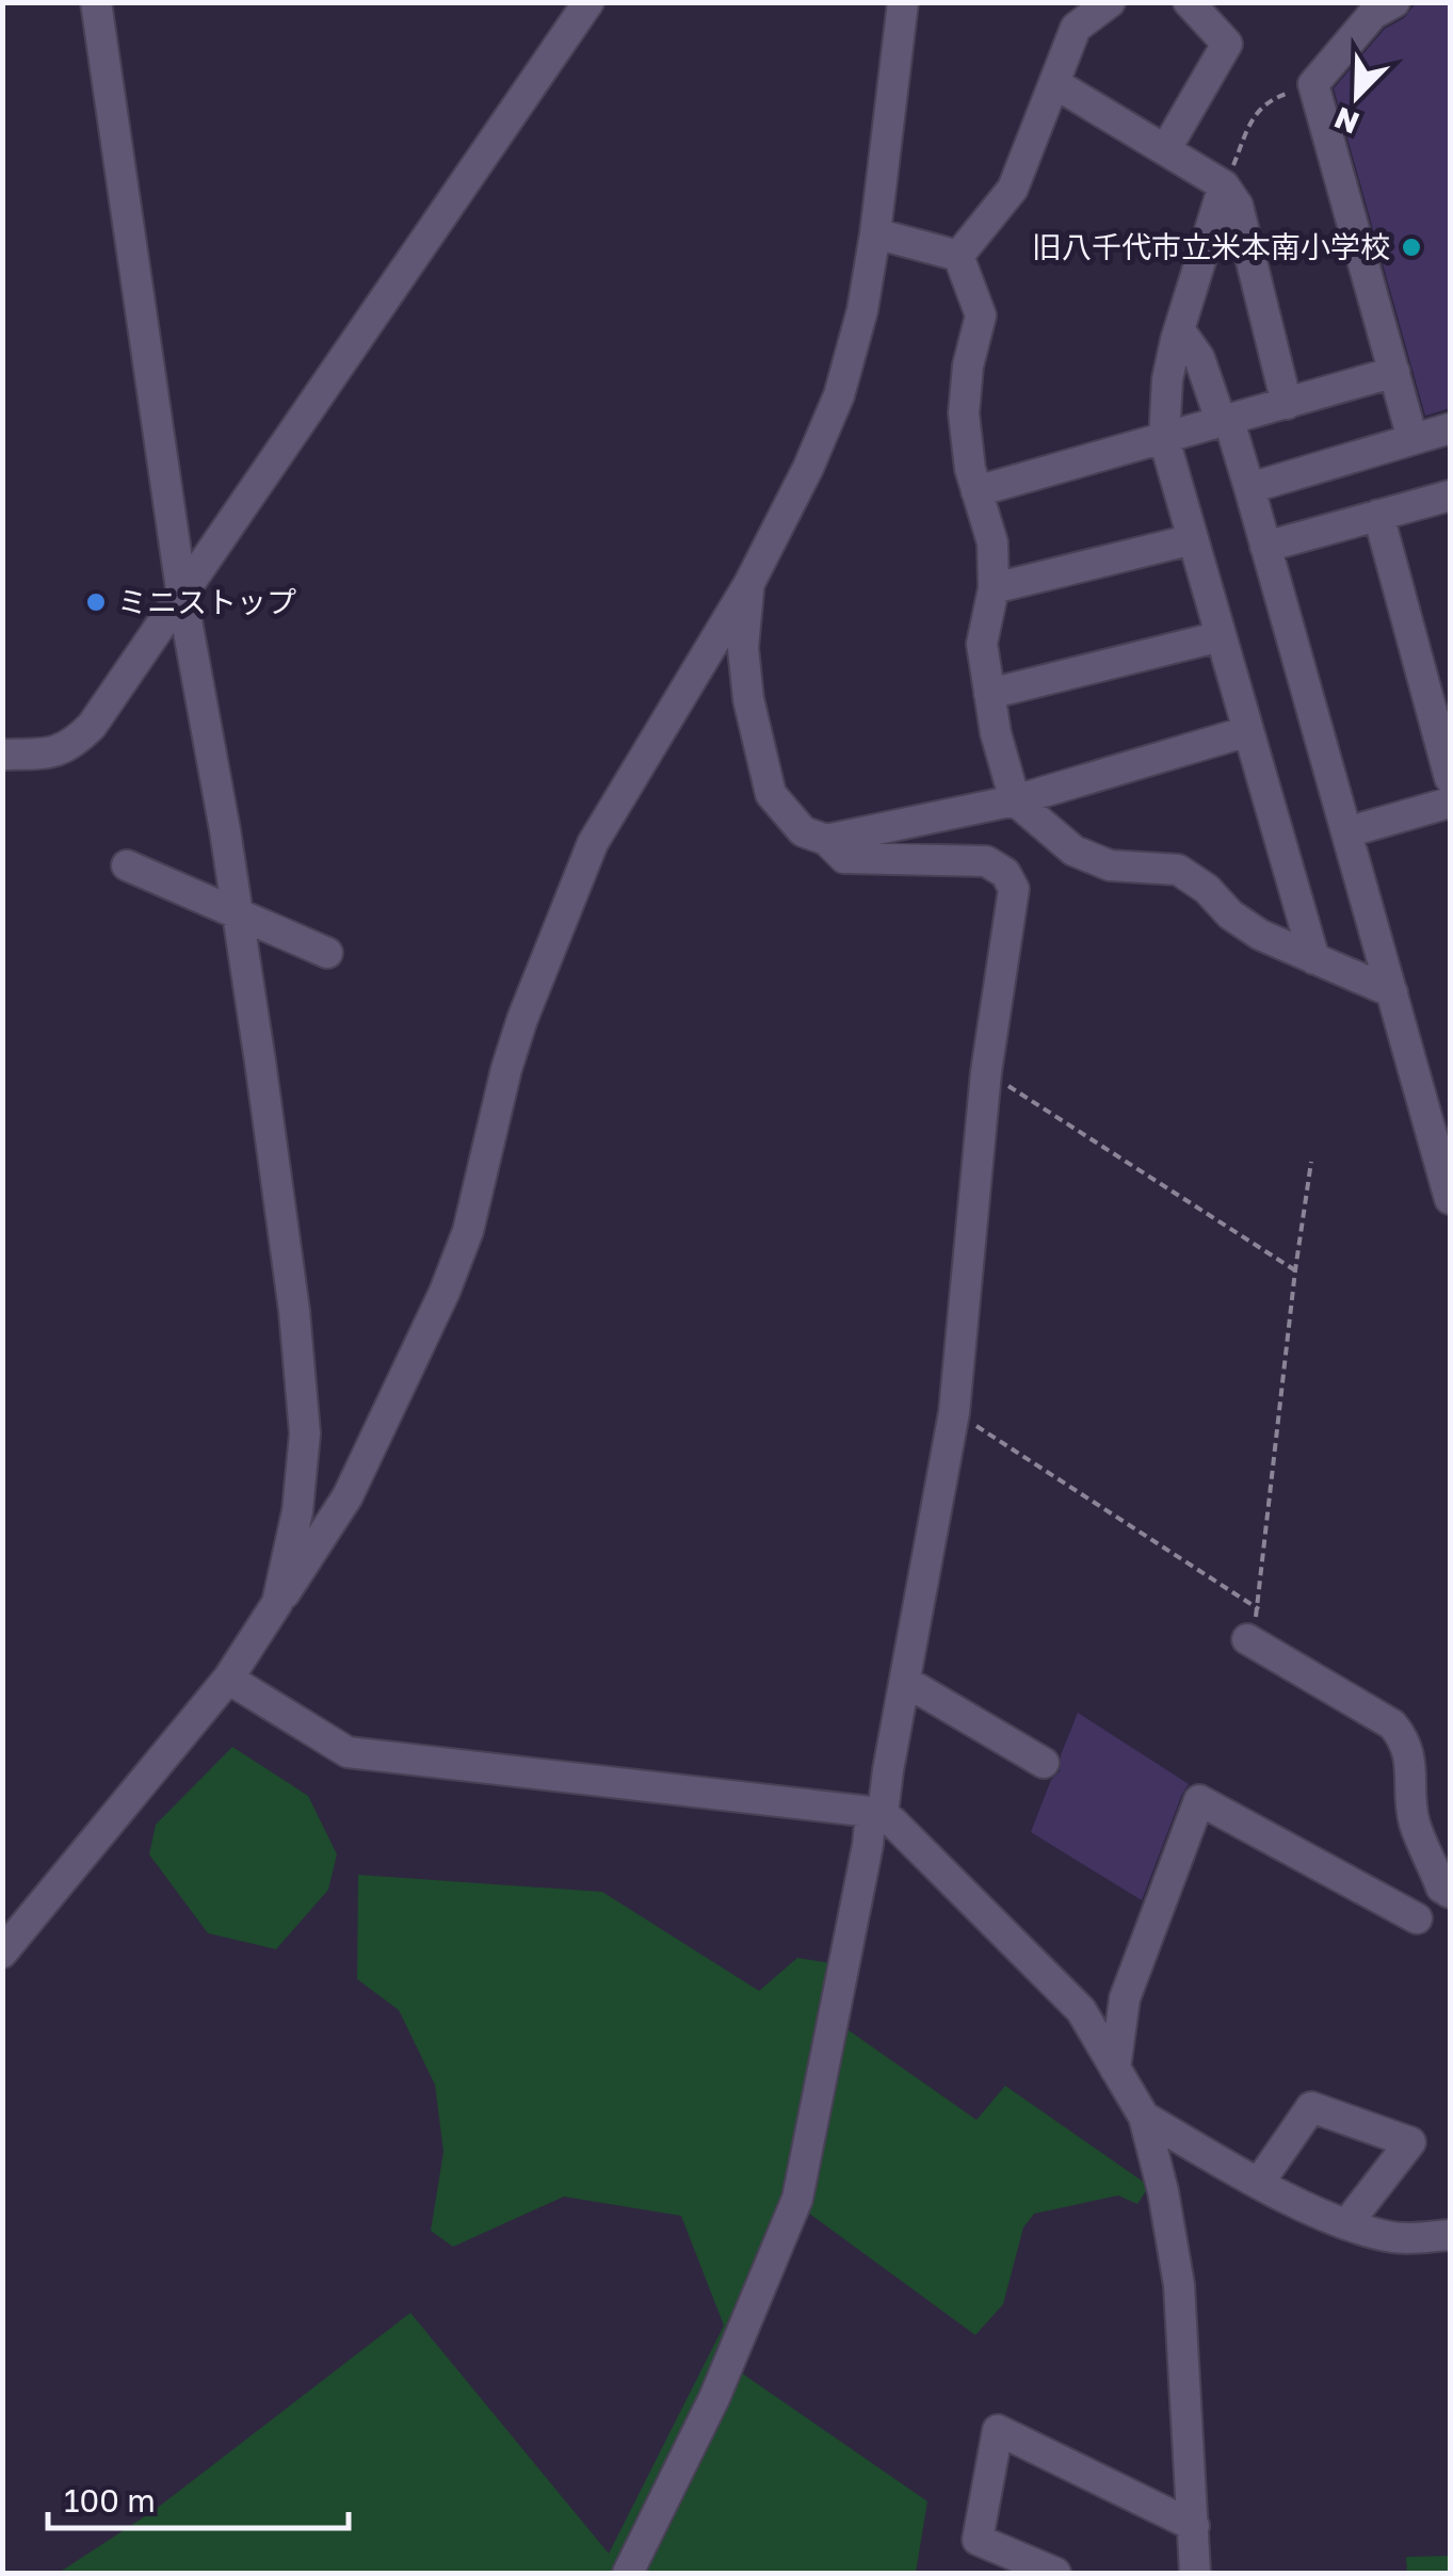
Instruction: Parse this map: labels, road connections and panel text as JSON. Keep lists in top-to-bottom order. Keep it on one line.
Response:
{"places":["旧八千代市立米本南小学校","ミニストップ"],"scale_bar":"100 m","north":"bottom left"}
